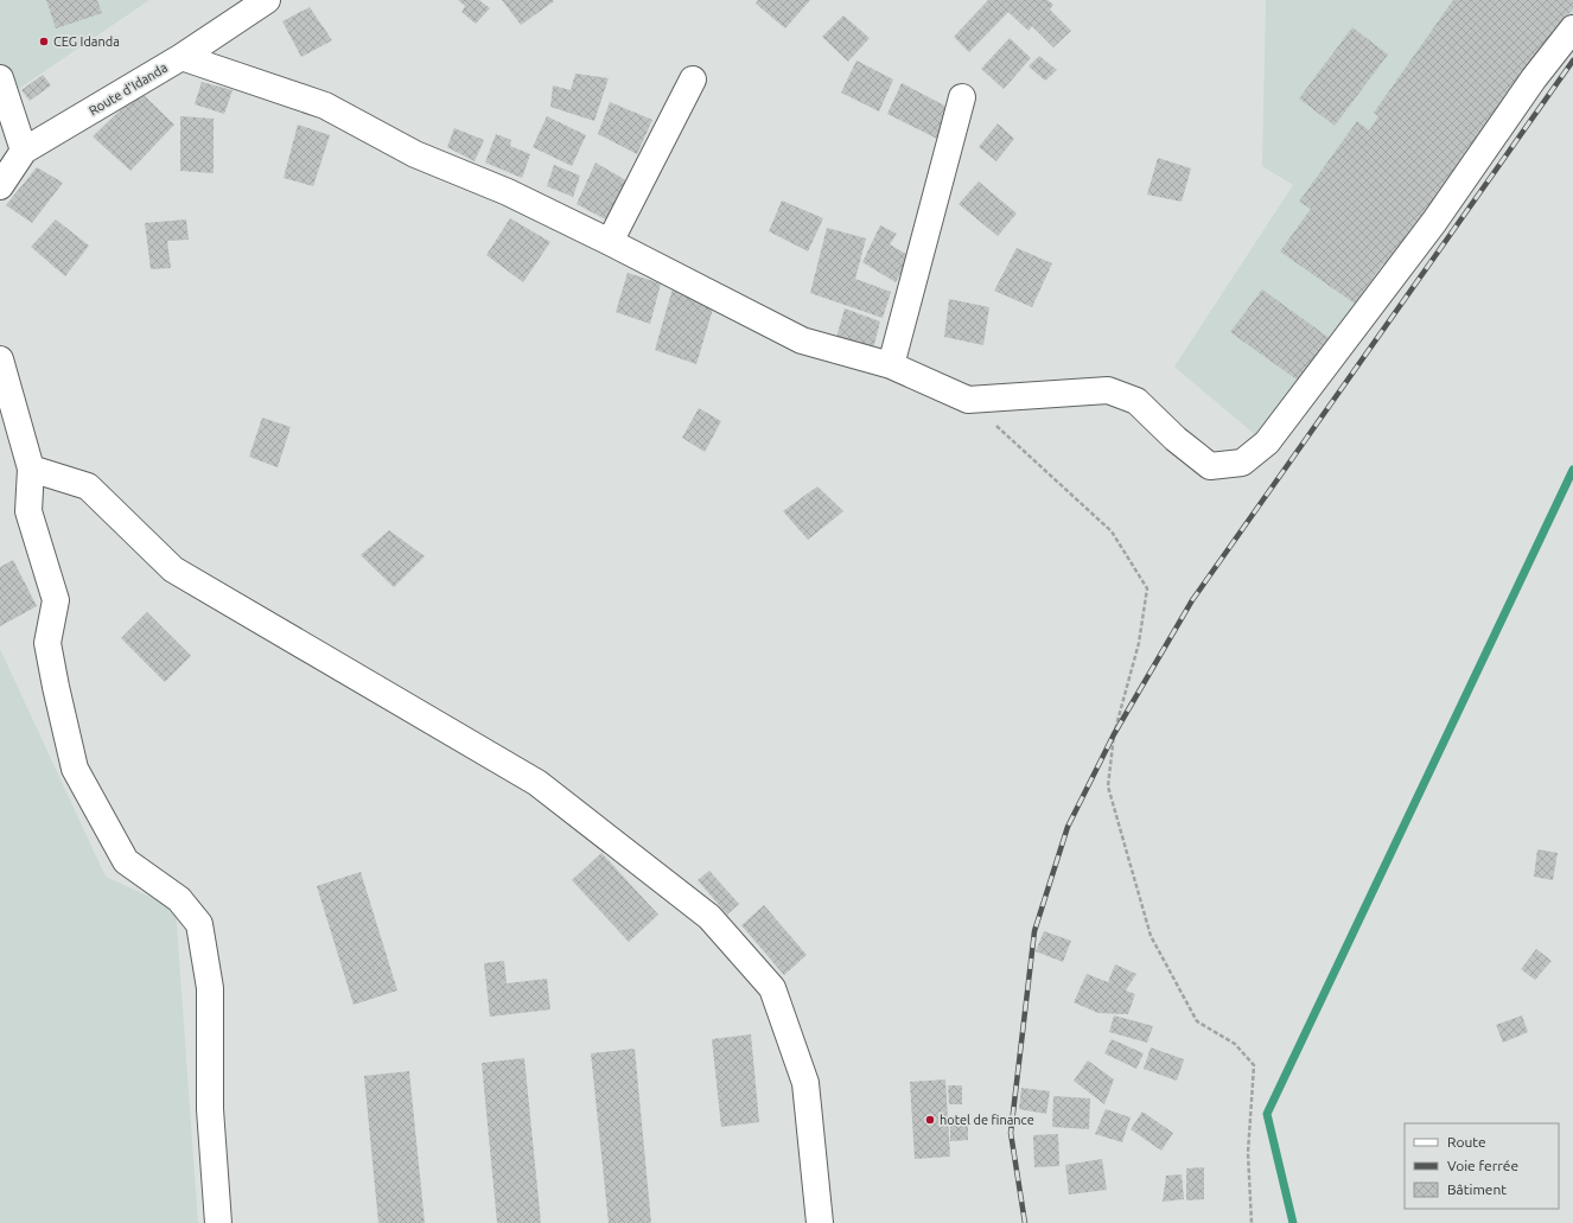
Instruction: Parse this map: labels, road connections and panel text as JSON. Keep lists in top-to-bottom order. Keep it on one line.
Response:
{"streets":{"street":["Route d'Idanda"]},"places":["CEG Idanda","hotel de finance"],"legend":["Route","Voie ferrée","Bâtiment"]}
